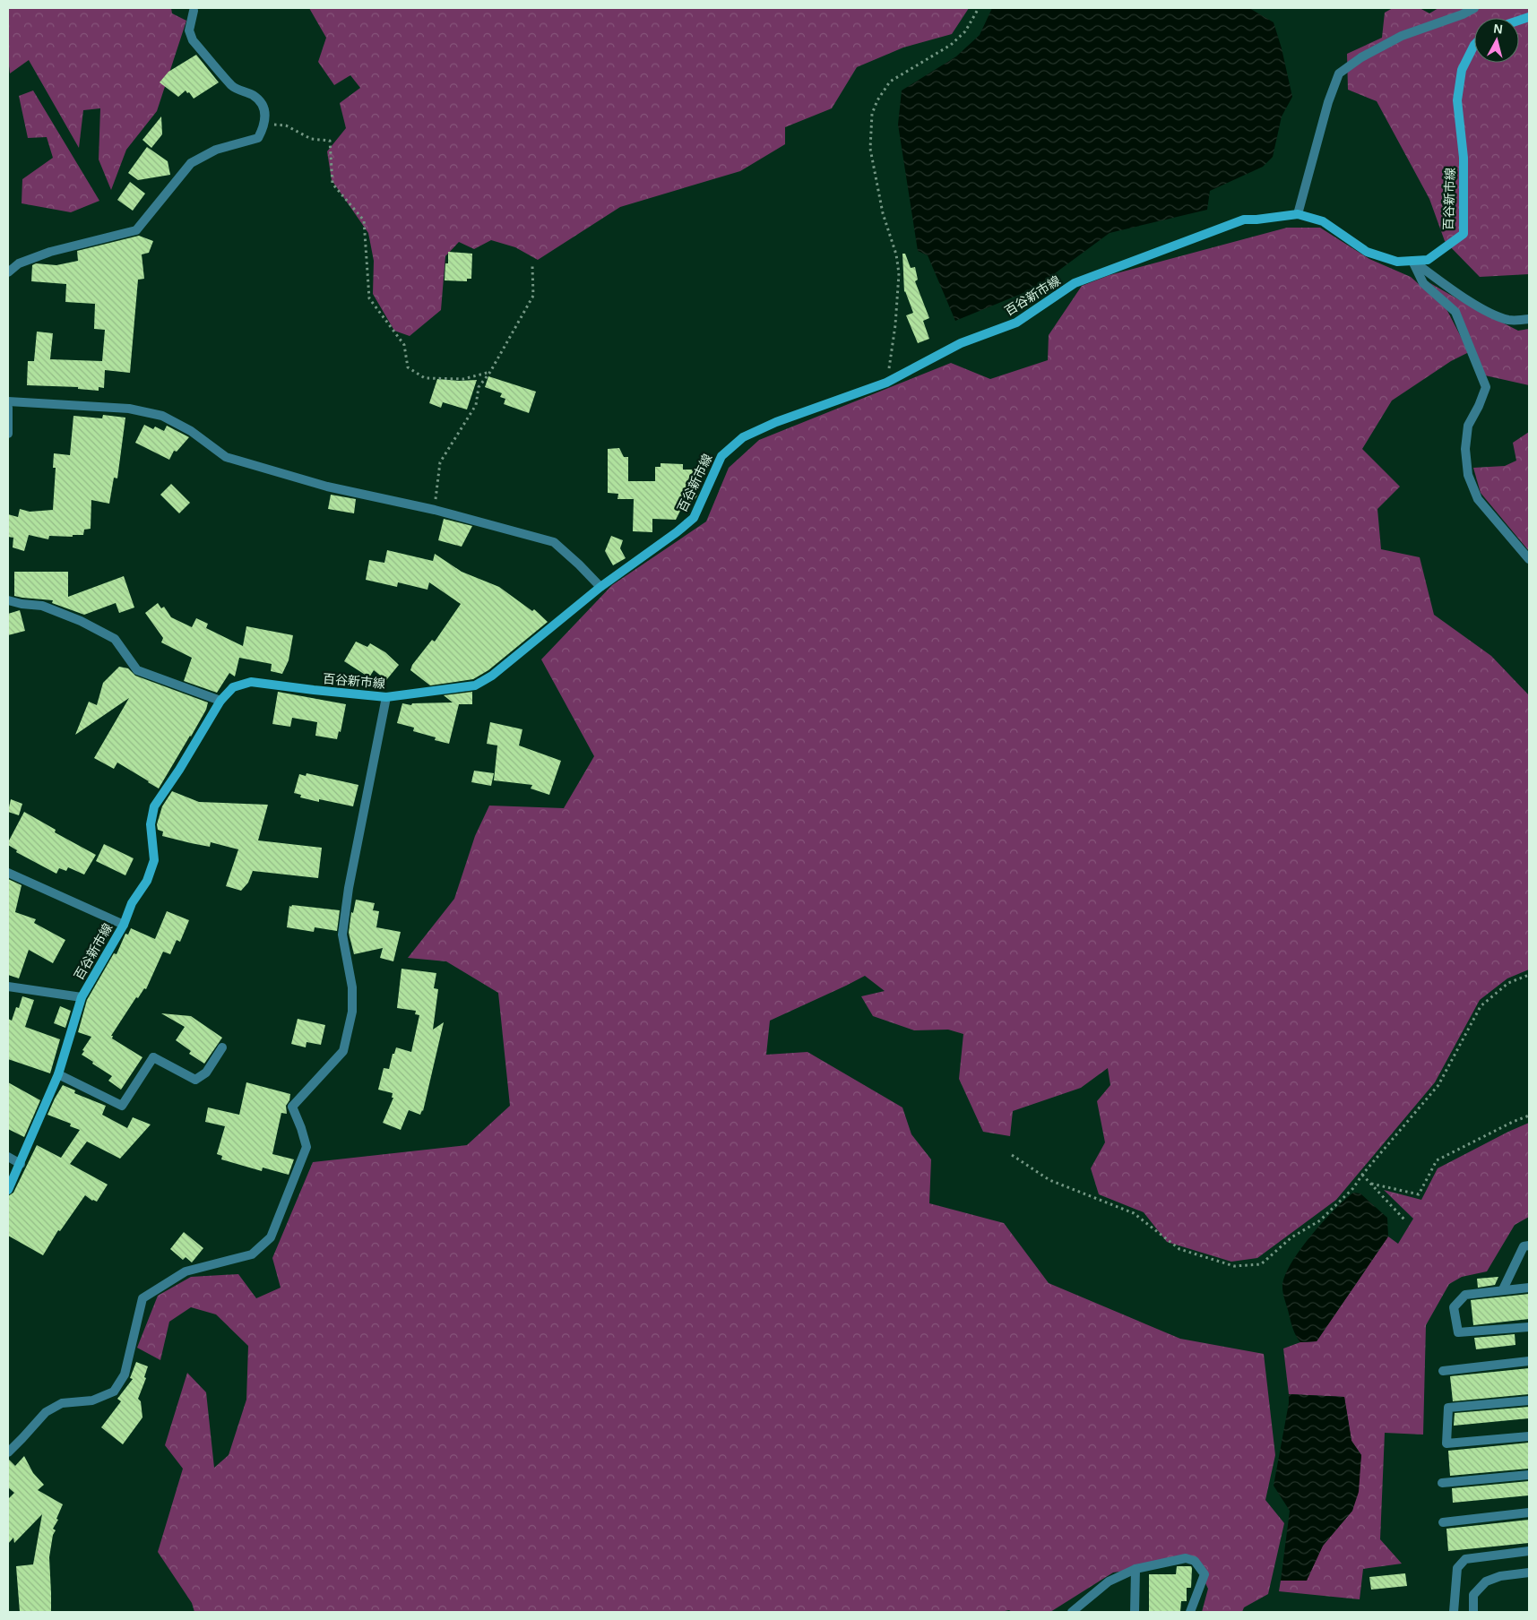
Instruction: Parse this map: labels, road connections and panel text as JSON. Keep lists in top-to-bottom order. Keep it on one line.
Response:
{"streets":{"main road":["百谷新市線"]},"north":"top"}
